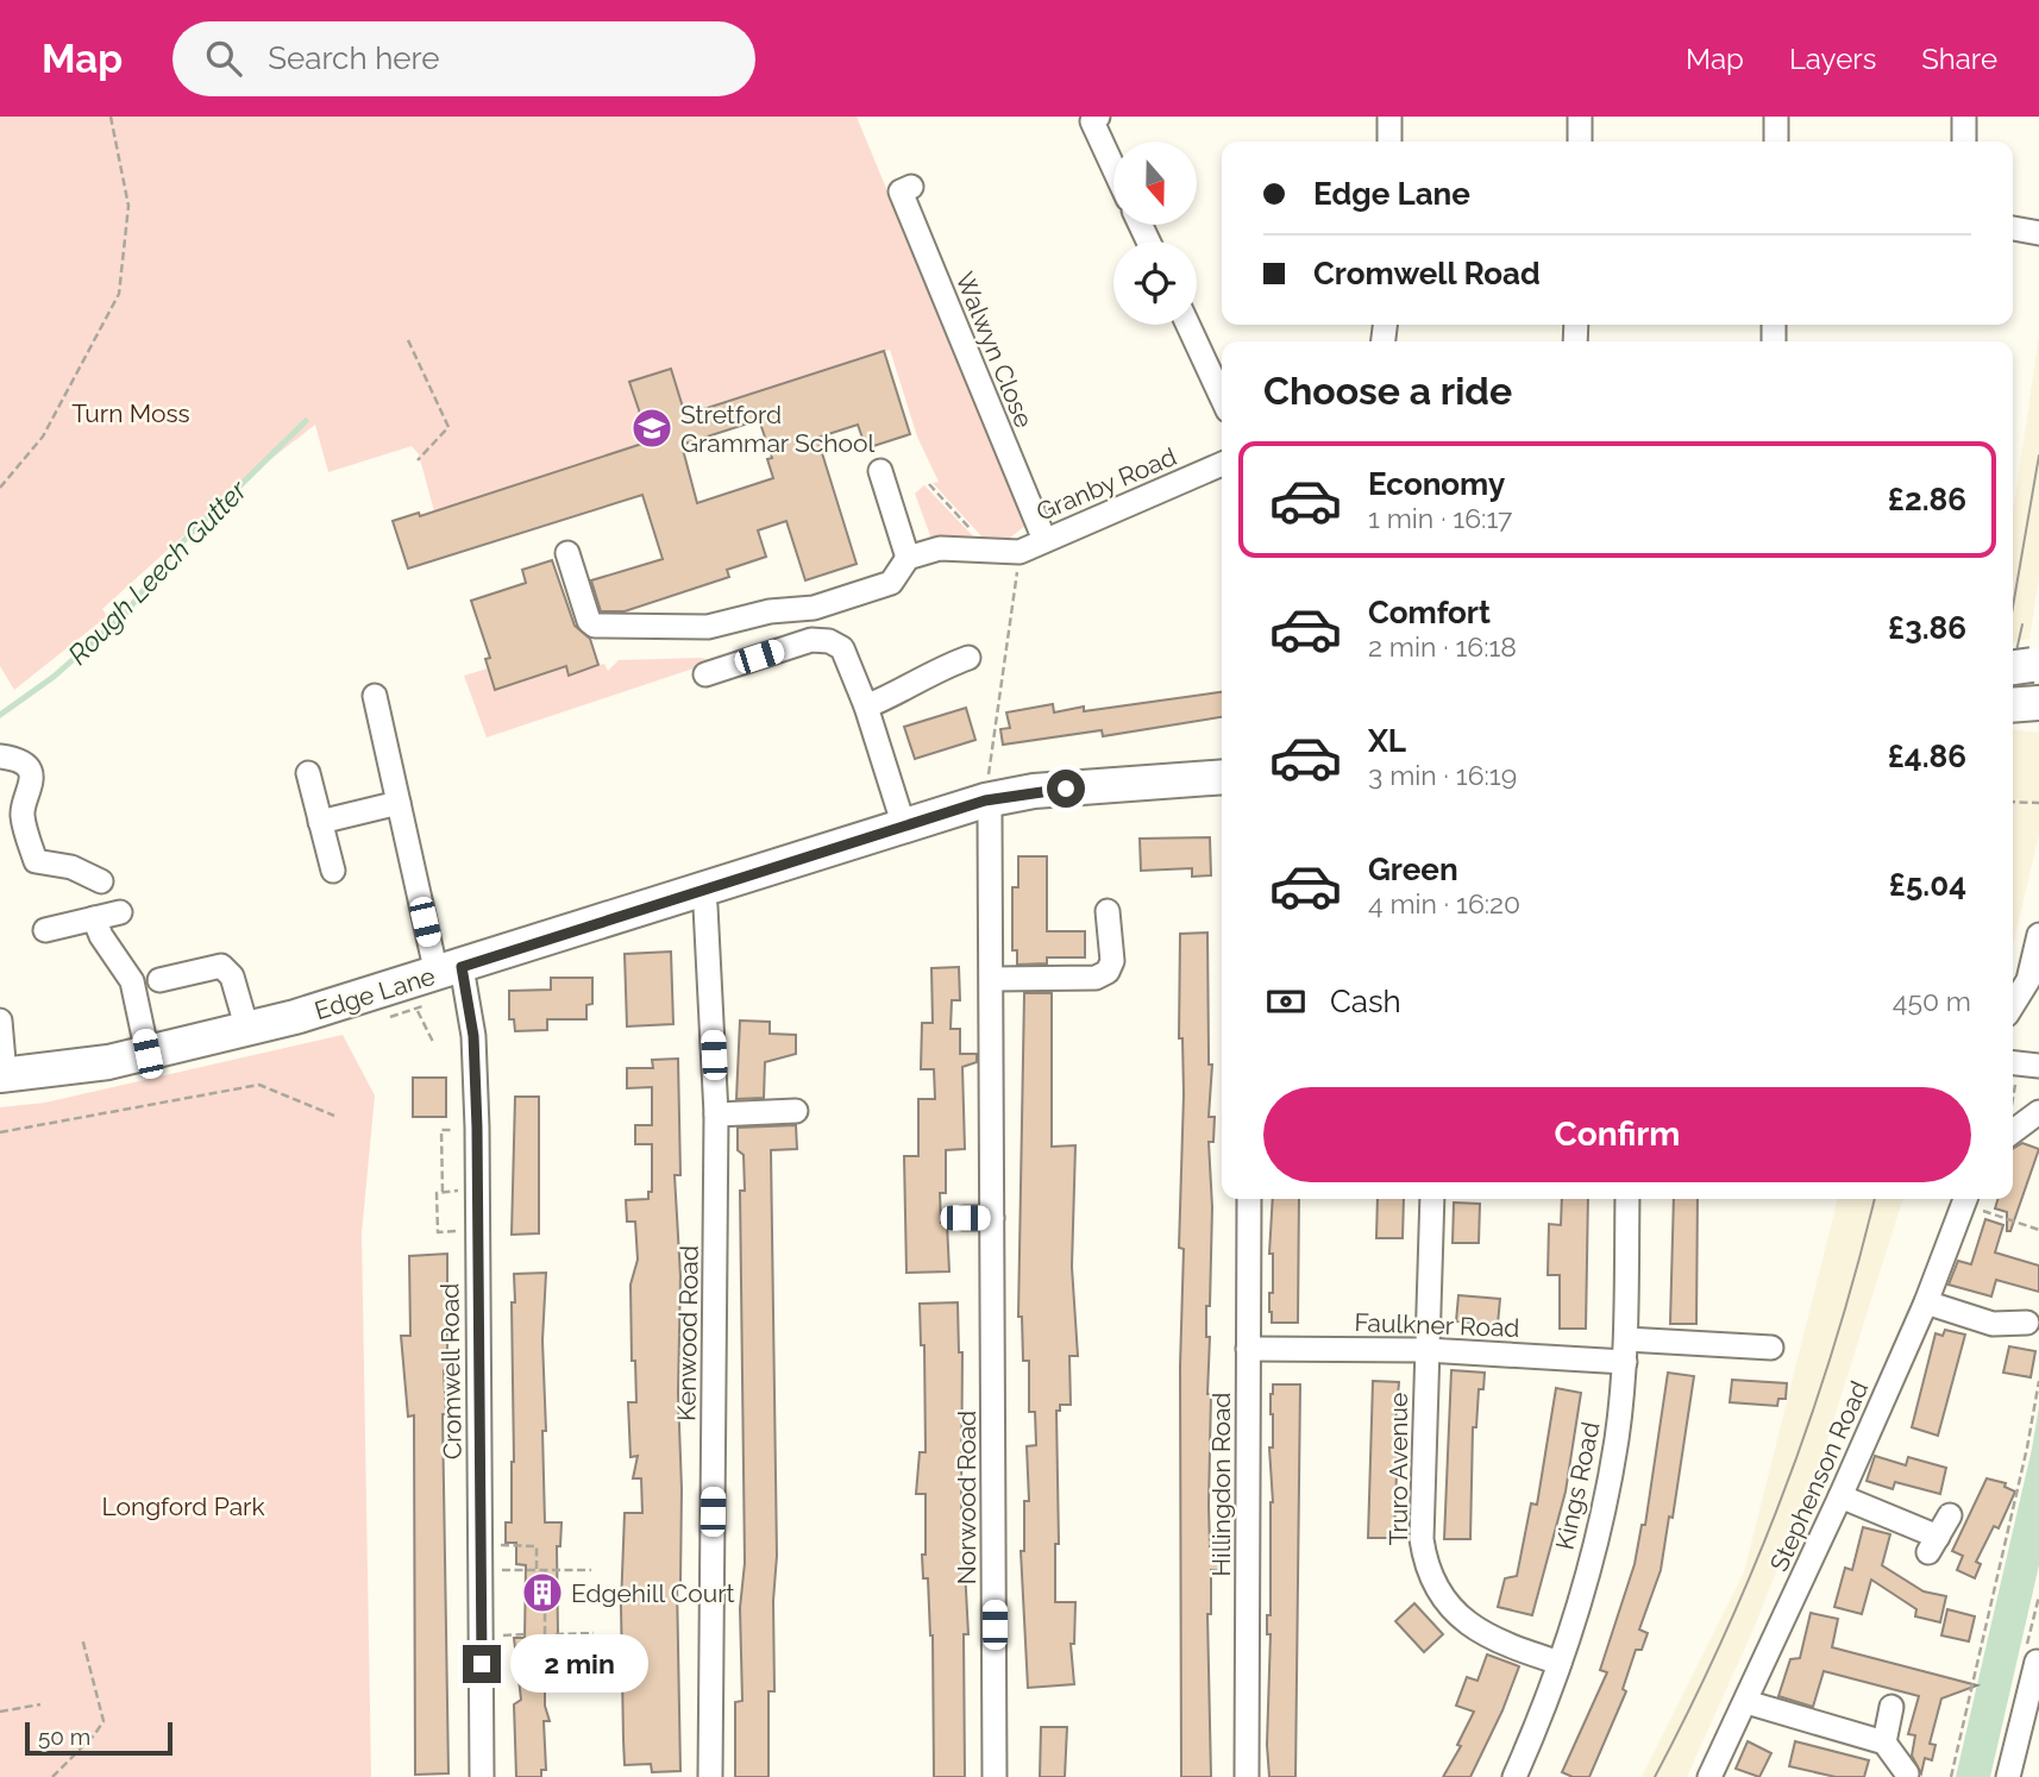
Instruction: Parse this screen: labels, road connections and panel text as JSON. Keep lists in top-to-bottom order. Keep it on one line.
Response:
{"streets":{"highway":["Edge Lane"],"street":["Walwyn Close","Granby Road","Faulkner Road","Kenwood Road","Cromwell Road","Truro Avenue","Stephenson Road","Hillingdon Road","Kings Road","Norwood Road"]},"crossings":[["Walwyn Close","Granby Road"],["Edge Lane","Kenwood Road"],["Edge Lane","Cromwell Road"],["Edge Lane","Norwood Road"],["Faulkner Road","Truro Avenue"],["Faulkner Road","Hillingdon Road"],["Faulkner Road","Kings Road"],["Truro Avenue","Kings Road"]],"water":["Rough Leech Gutter"],"parks":["Turn Moss","Longford Park"],"places":{"school or university":["Stretford Grammar School"],"building":["Edgehill Court"]},"scale_bar":"50 m","north":"bottom","page":{"header":"Map","search":"Search here","nav":["Map","Layers","Share"],"banner":["Edge Lane","Cromwell Road"],"heading":"Choose a ride","list":[{"name":"Economy","note":"1 min · 16:17","value":"£2.86"},{"name":"Comfort","note":"2 min · 16:18","value":"£3.86"},{"name":"XL","note":"3 min · 16:19","value":"£4.86"},{"name":"Green","note":"4 min · 16:20","value":"£5.04"}],"pay":["Cash","450 m"],"buttons":"Confirm","bubble":"2 min","scale":"50 m"}}
